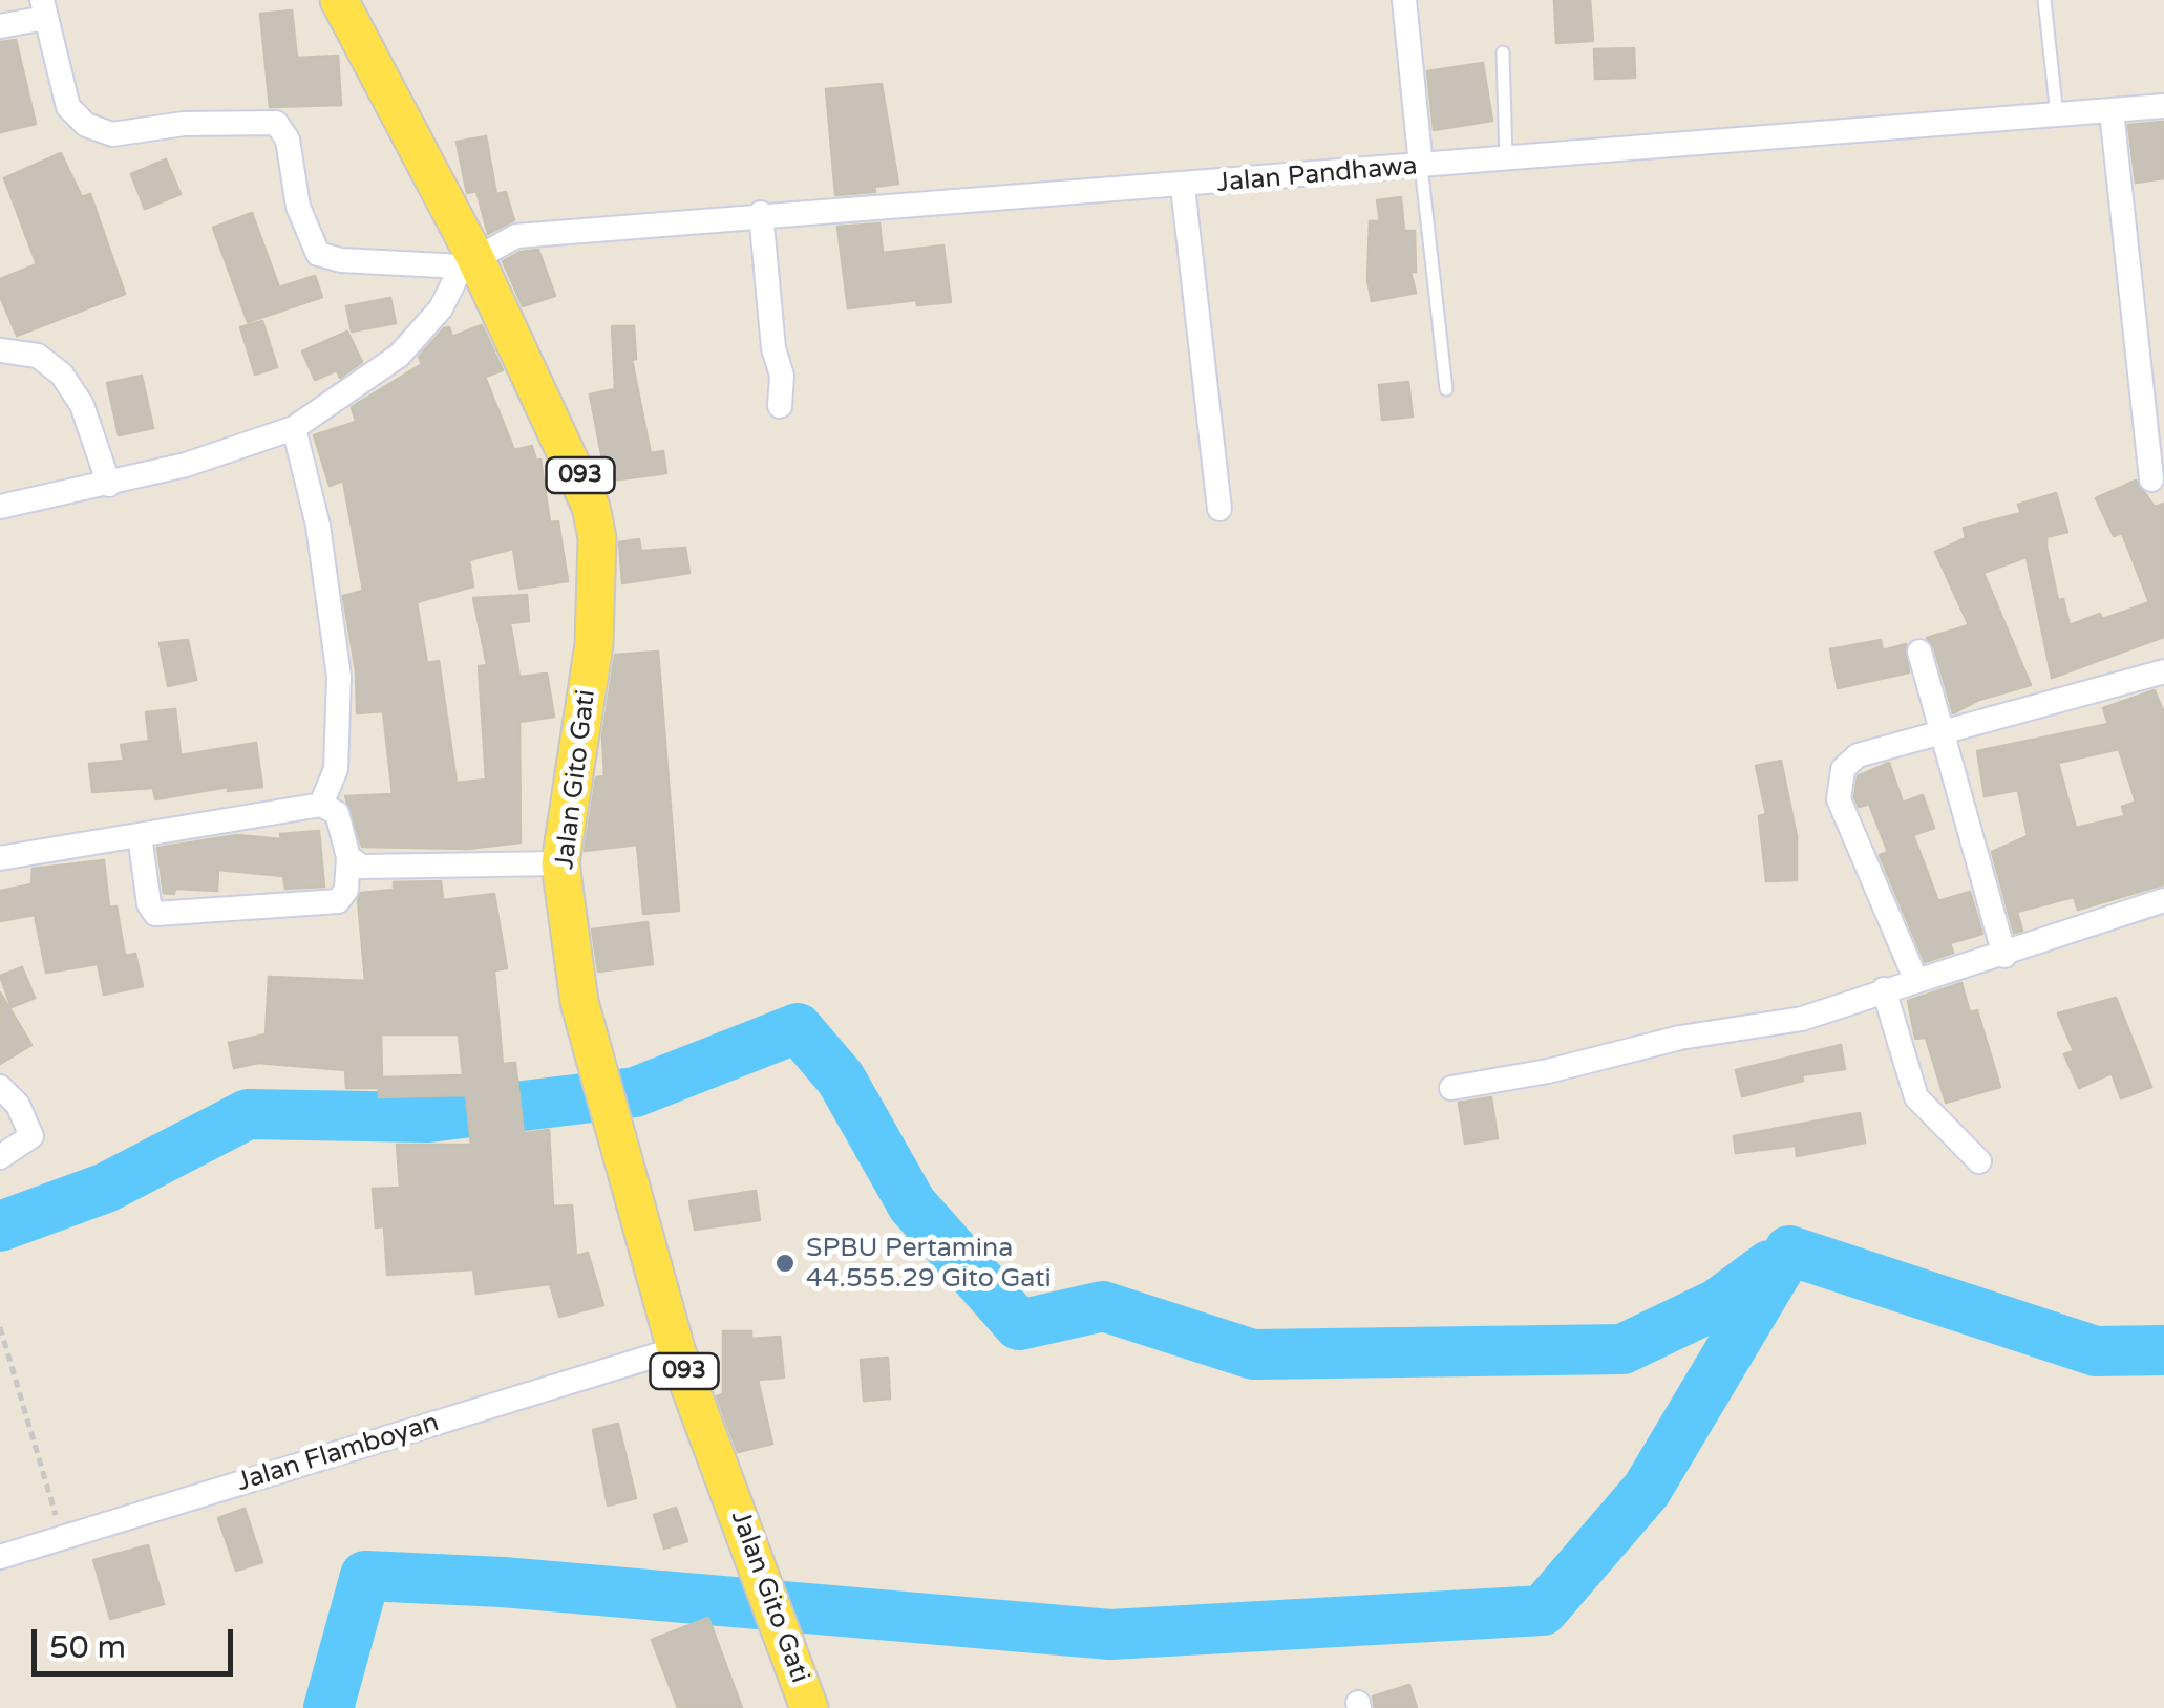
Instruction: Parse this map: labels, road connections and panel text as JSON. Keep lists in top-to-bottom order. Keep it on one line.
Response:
{"streets":{"main road":["093","Jalan Gito Gati"],"street":["Jalan Pandhawa","Jalan Flamboyan"]},"crossings":[["Jalan Pandhawa","Jalan Gito Gati"],["Jalan Gito Gati","Jalan Flamboyan"]],"places":["SPBU Pertamina 44.555.29 Gito Gati"],"scale_bar":"50 m"}
